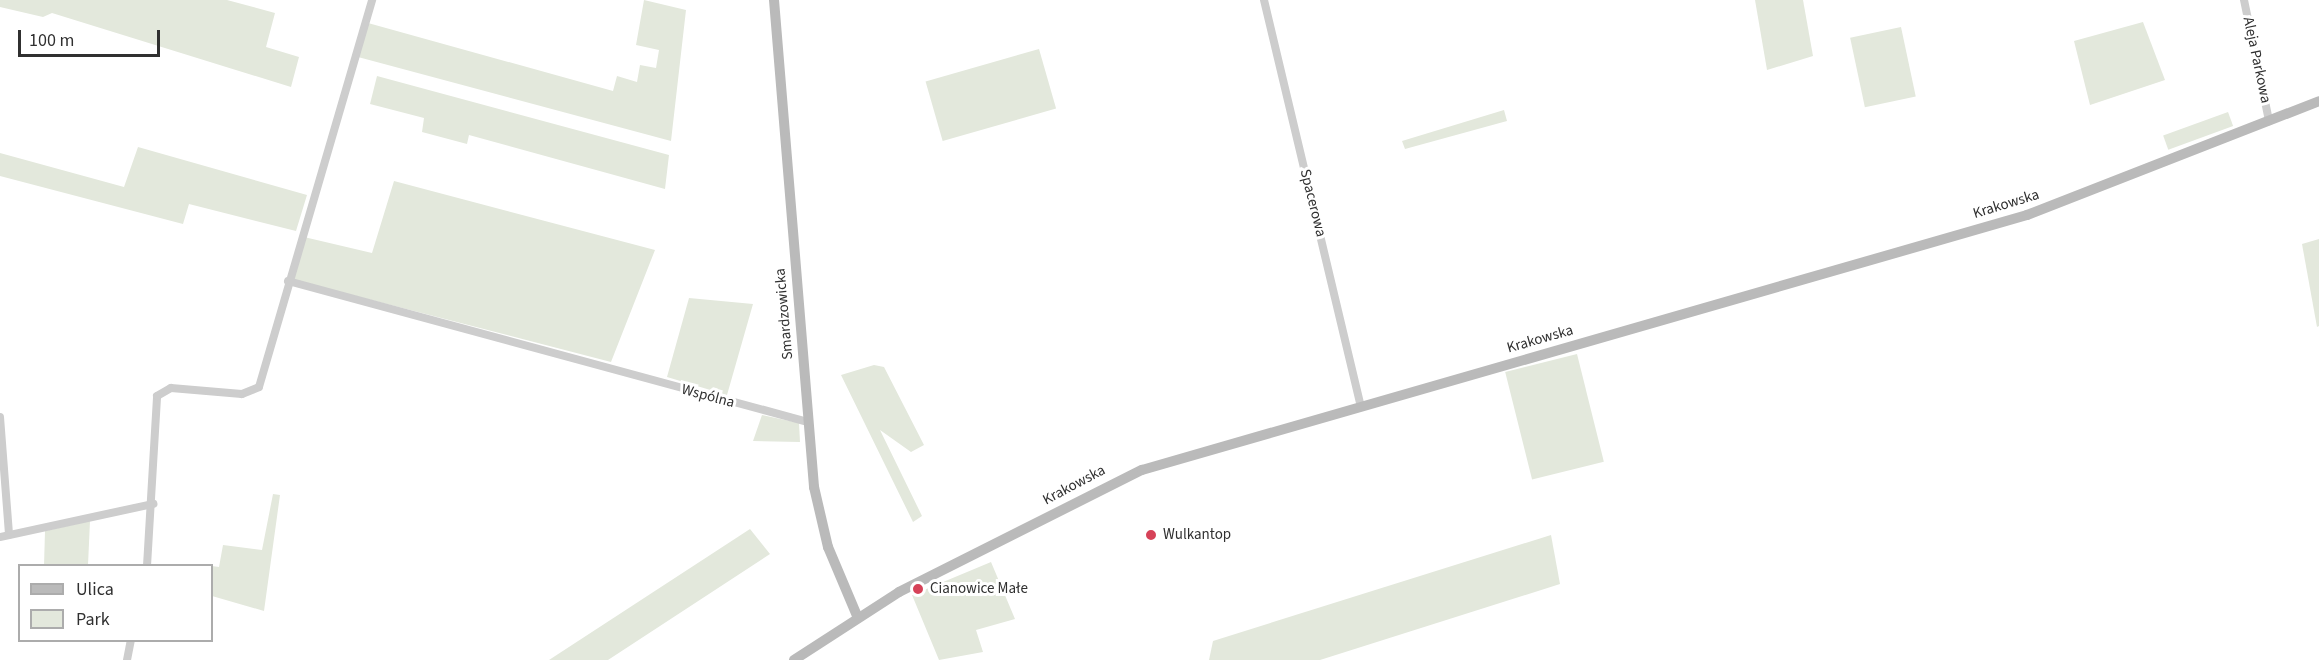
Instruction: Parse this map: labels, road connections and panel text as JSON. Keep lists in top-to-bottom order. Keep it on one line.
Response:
{"streets":{"main road":["Krakowska","Smardzowicka"],"street":["Aleja Parkowa","Spacerowa","Wspólna"]},"crossings":[["Aleja Parkowa","Krakowska"],["Spacerowa","Krakowska"],["Krakowska","Smardzowicka"],["Smardzowicka","Wspólna"]],"places":["Wulkantop","Cianowice Małe"],"legend":["Ulica","Park"],"scale_bar":"100 m"}
